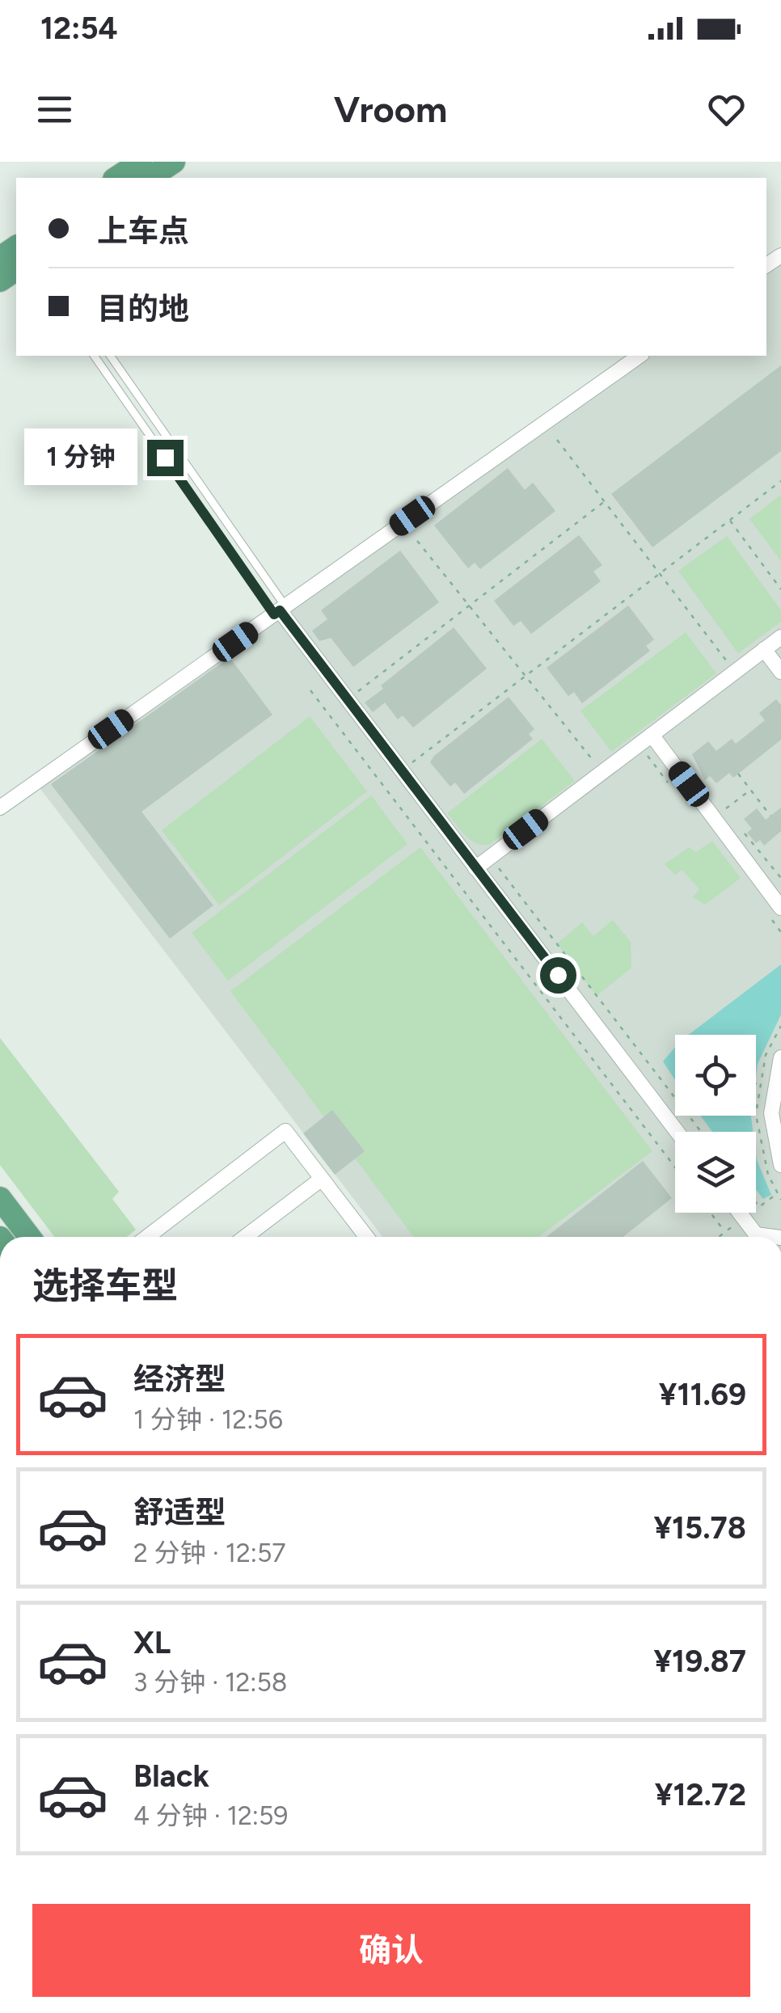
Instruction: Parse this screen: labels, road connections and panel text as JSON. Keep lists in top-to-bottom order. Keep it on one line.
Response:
{"page":{"status":"12:54","header":"Vroom","banner":["上车点","目的地"],"bubble":"1 分钟","heading":"选择车型","list":[{"name":"经济型","note":"1 分钟 · 12:56","value":"¥11.69"},{"name":"舒适型","note":"2 分钟 · 12:57","value":"¥15.78"},{"name":"XL","note":"3 分钟 · 12:58","value":"¥19.87"},{"name":"Black","note":"4 分钟 · 12:59","value":"¥12.72"}],"buttons":"确认"}}
